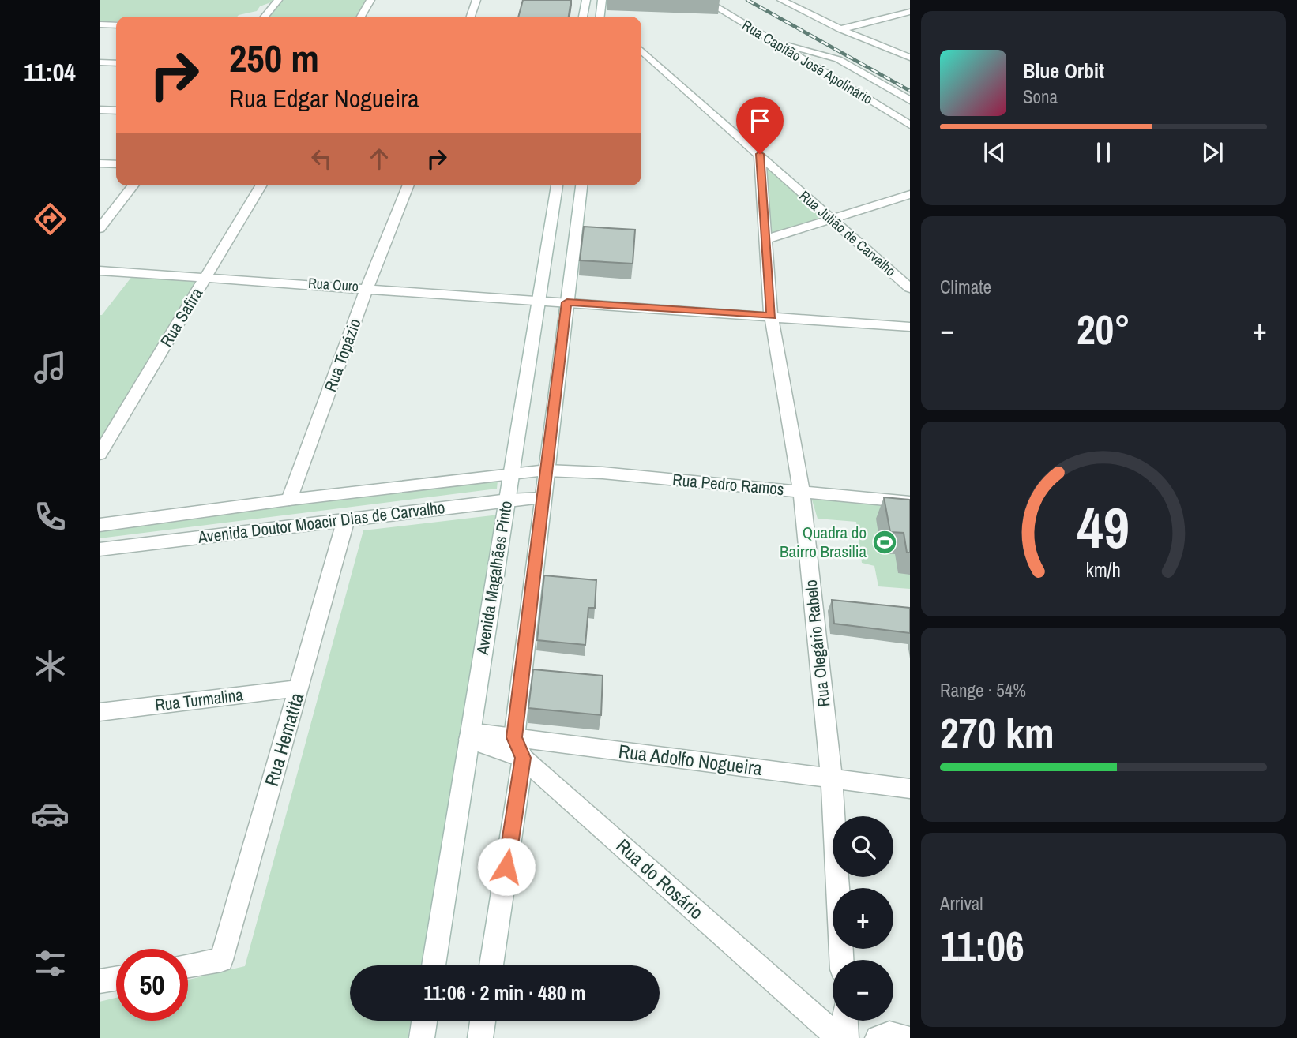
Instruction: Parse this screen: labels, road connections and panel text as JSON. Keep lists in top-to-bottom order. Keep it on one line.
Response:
{"streets":{"street":["Rua Capitão José Apolinário","Rua Julião de Carvalho","Rua Ouro","Rua Safira","Rua Topázio","Rua Pedro Ramos","Avenida Doutor Moacir Dias de Carvalho","Avenida Magalhães Pinto","Rua Olegário Rabelo","Rua Turmalina","Rua Hematita","Rua Adolfo Nogueira","Rua do Rosário"]},"crossings":[["Rua Julião de Carvalho","Rua Olegário Rabelo"],["Rua Ouro","Rua Safira"],["Rua Ouro","Rua Topázio"],["Rua Ouro","Avenida Magalhães Pinto"],["Rua Ouro","Rua Olegário Rabelo"],["Rua Topázio","Avenida Doutor Moacir Dias de Carvalho"],["Rua Pedro Ramos","Avenida Doutor Moacir Dias de Carvalho"],["Rua Pedro Ramos","Avenida Magalhães Pinto"],["Rua Pedro Ramos","Rua Olegário Rabelo"],["Avenida Doutor Moacir Dias de Carvalho","Avenida Magalhães Pinto"],["Avenida Doutor Moacir Dias de Carvalho","Rua Hematita"],["Avenida Magalhães Pinto","Rua Adolfo Nogueira"],["Avenida Magalhães Pinto","Rua do Rosário"],["Rua Olegário Rabelo","Rua Adolfo Nogueira"],["Rua Turmalina","Rua Hematita"],["Rua Adolfo Nogueira","Rua do Rosário"]],"places":{"sports":["Quadra do Bairro Brasilia"]},"page":{"tabs":"11:04","turn":["250 m","Rua Edgar Nogueira"],"song":["Blue Orbit","Sona"],"tile":["Climate",["Range · 54%","270 km"],["Arrival","11:06"]],"heat":["−","20°","+"],"map_buttons":["+","−"],"limit":"50","trip":"11:06 · 2 min · 480 m","gauge":["49","km/h"]}}
